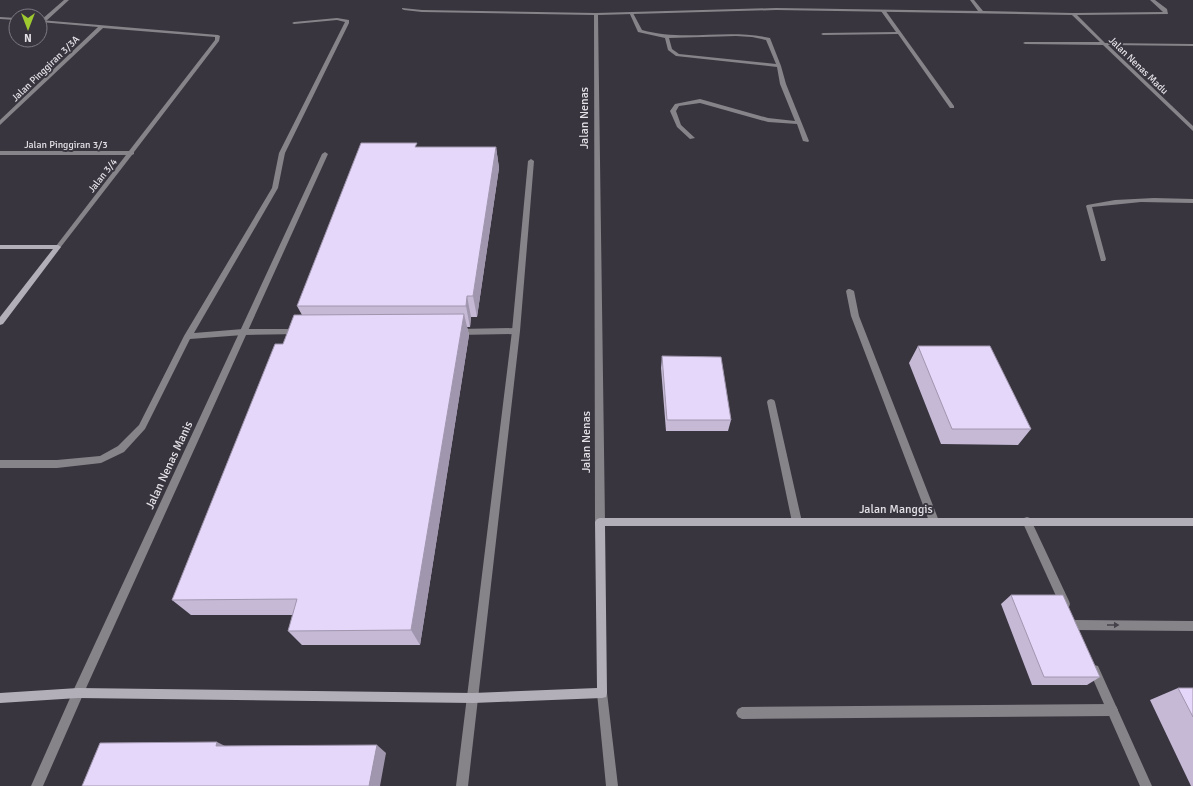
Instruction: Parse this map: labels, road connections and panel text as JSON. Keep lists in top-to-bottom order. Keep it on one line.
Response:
{"streets":{"street":["Jalan Nenas Madu","Jalan Pinggiran 3/3A","Jalan Nenas","Jalan Pinggiran 3/3","Jalan 3/4","Jalan Nenas Manis","Jalan Manggis"]},"crossings":[["Jalan Pinggiran 3/3A","Jalan 3/4"],["Jalan Nenas","Jalan Manggis"],["Jalan Pinggiran 3/3","Jalan 3/4"]],"north":"bottom"}
